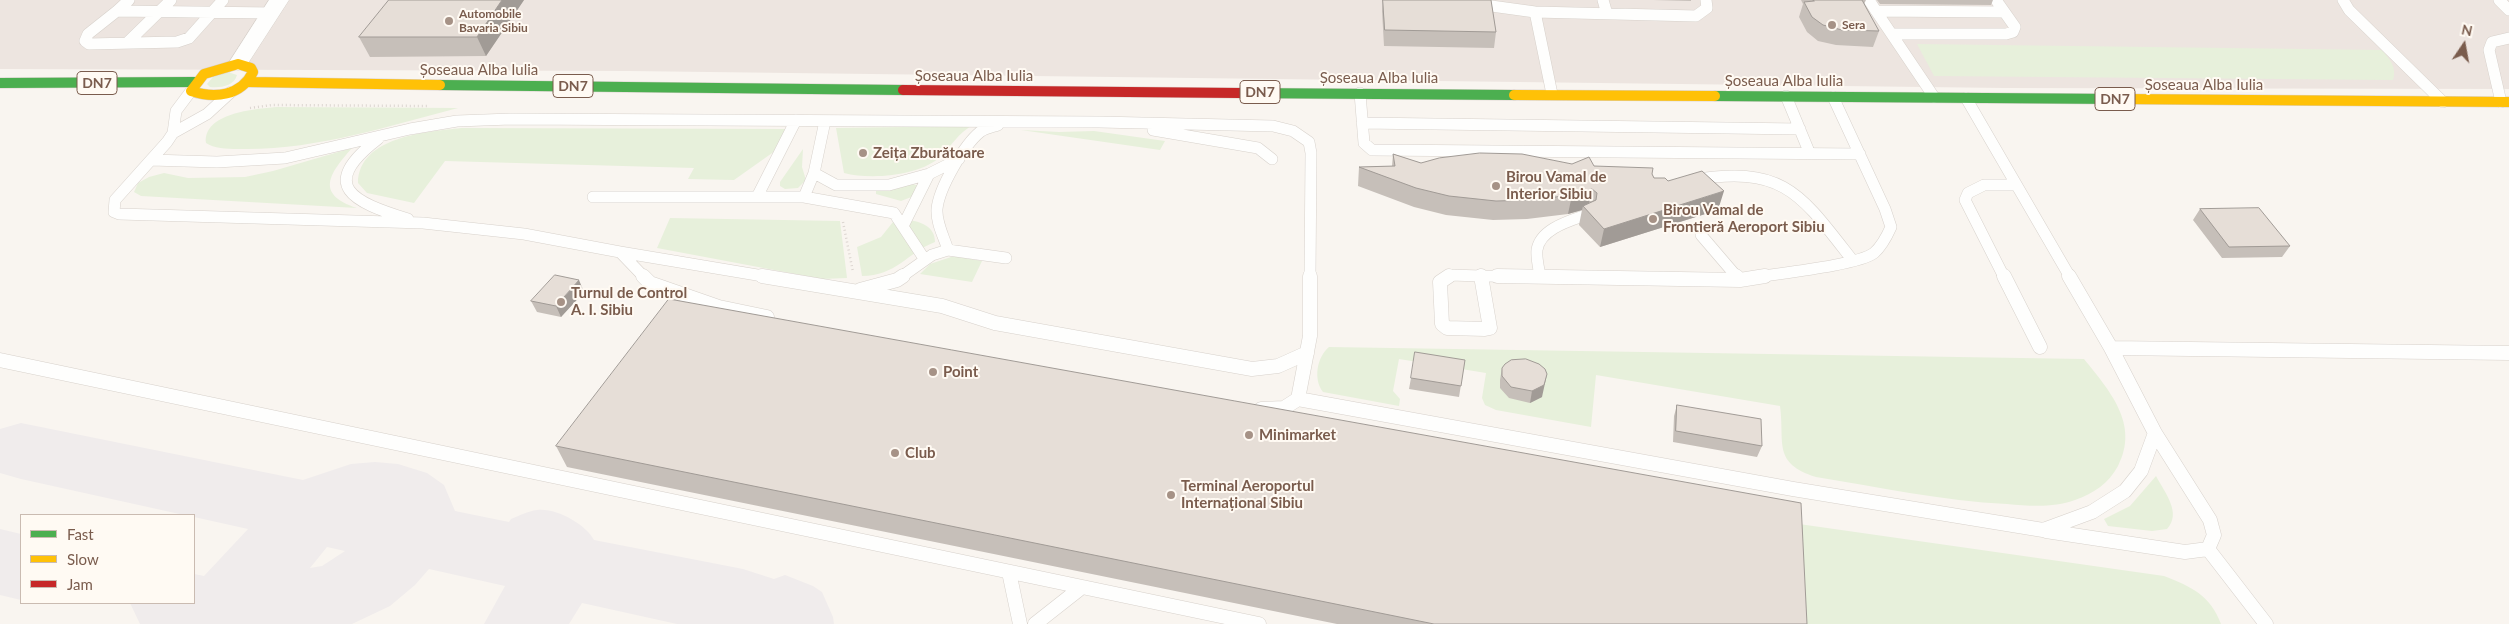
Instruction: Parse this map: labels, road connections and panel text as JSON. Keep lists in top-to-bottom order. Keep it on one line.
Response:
{"streets":{"main road":["Șoseaua Alba Iulia","DN7"]},"crossings":[["Șoseaua Alba Iulia","DN7"]],"places":["Automobile Bavaria Sibiu","Sera","Zeița Zburătoare","Birou Vamal de Interior Sibiu","Birou Vamal de Frontieră Aeroport Sibiu","Turnul de Control A. I. Sibiu","Point","Minimarket","Club","Terminal Aeroportul Internațional Sibiu"],"legend":["Fast","Slow","Jam"],"north":"top"}
